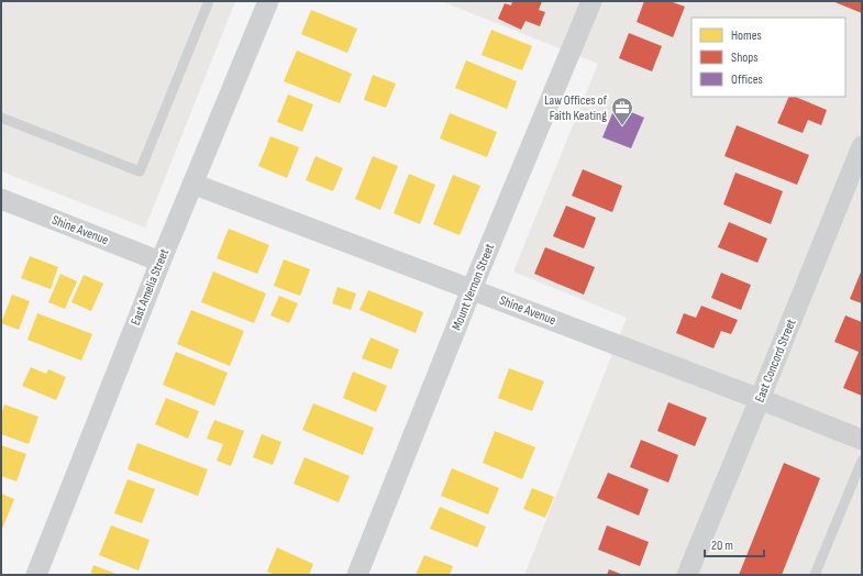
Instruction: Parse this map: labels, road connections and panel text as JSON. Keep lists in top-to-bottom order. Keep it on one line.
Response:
{"streets":{"street":["Shine Avenue","East Amelia Street","Mount Vernon Street","East Concord Street"]},"crossings":[["Shine Avenue","East Amelia Street"],["Shine Avenue","Mount Vernon Street"],["Shine Avenue","East Concord Street"]],"places":{"office":["Law Offices of Faith Keating"]},"legend":["Homes","Shops","Offices"],"scale_bar":"20 m"}
